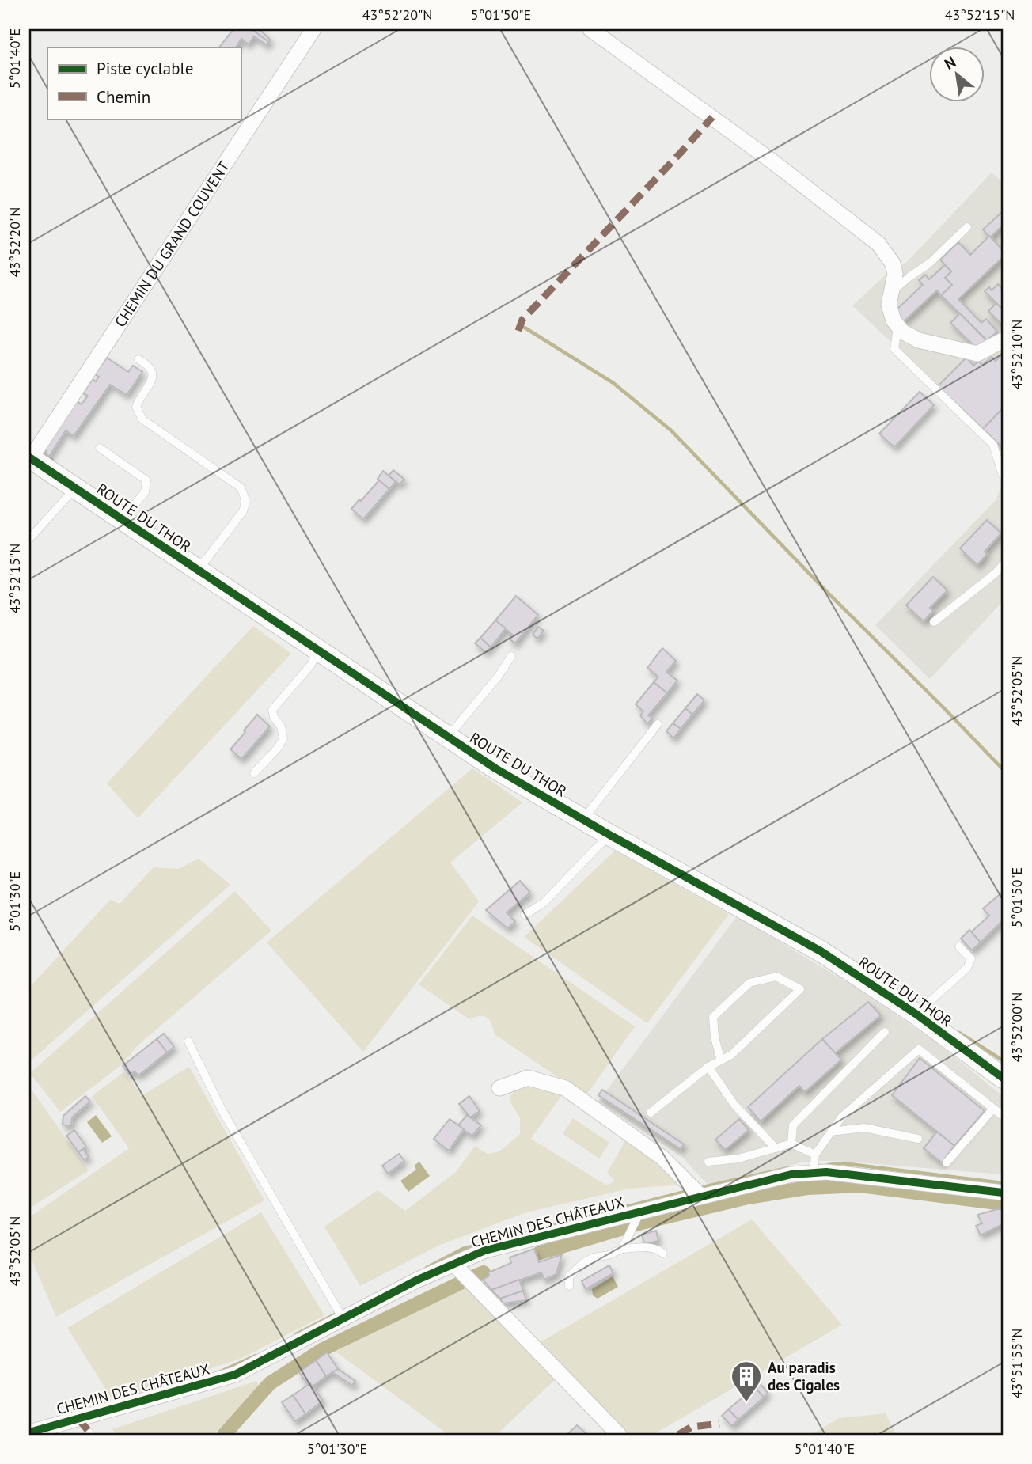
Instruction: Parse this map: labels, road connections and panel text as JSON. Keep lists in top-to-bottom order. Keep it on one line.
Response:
{"streets":{"street":["CHEMIN DU GRAND COUVENT","ROUTE DU THOR","CHEMIN DES CHÂTEAUX"]},"crossings":[["CHEMIN DU GRAND COUVENT","ROUTE DU THOR"]],"places":{"building":["Au paradis des Cigales"]},"legend":["Piste cyclable","Chemin"],"north":"top left","coordinates":["43°52'20\"N","5°01'50\"E","43°52'15\"N","5°01'40\"E","43°52'10\"N","43°52'05\"N","5°01'30\"E","43°52'00\"N","43°51'55\"N"]}
